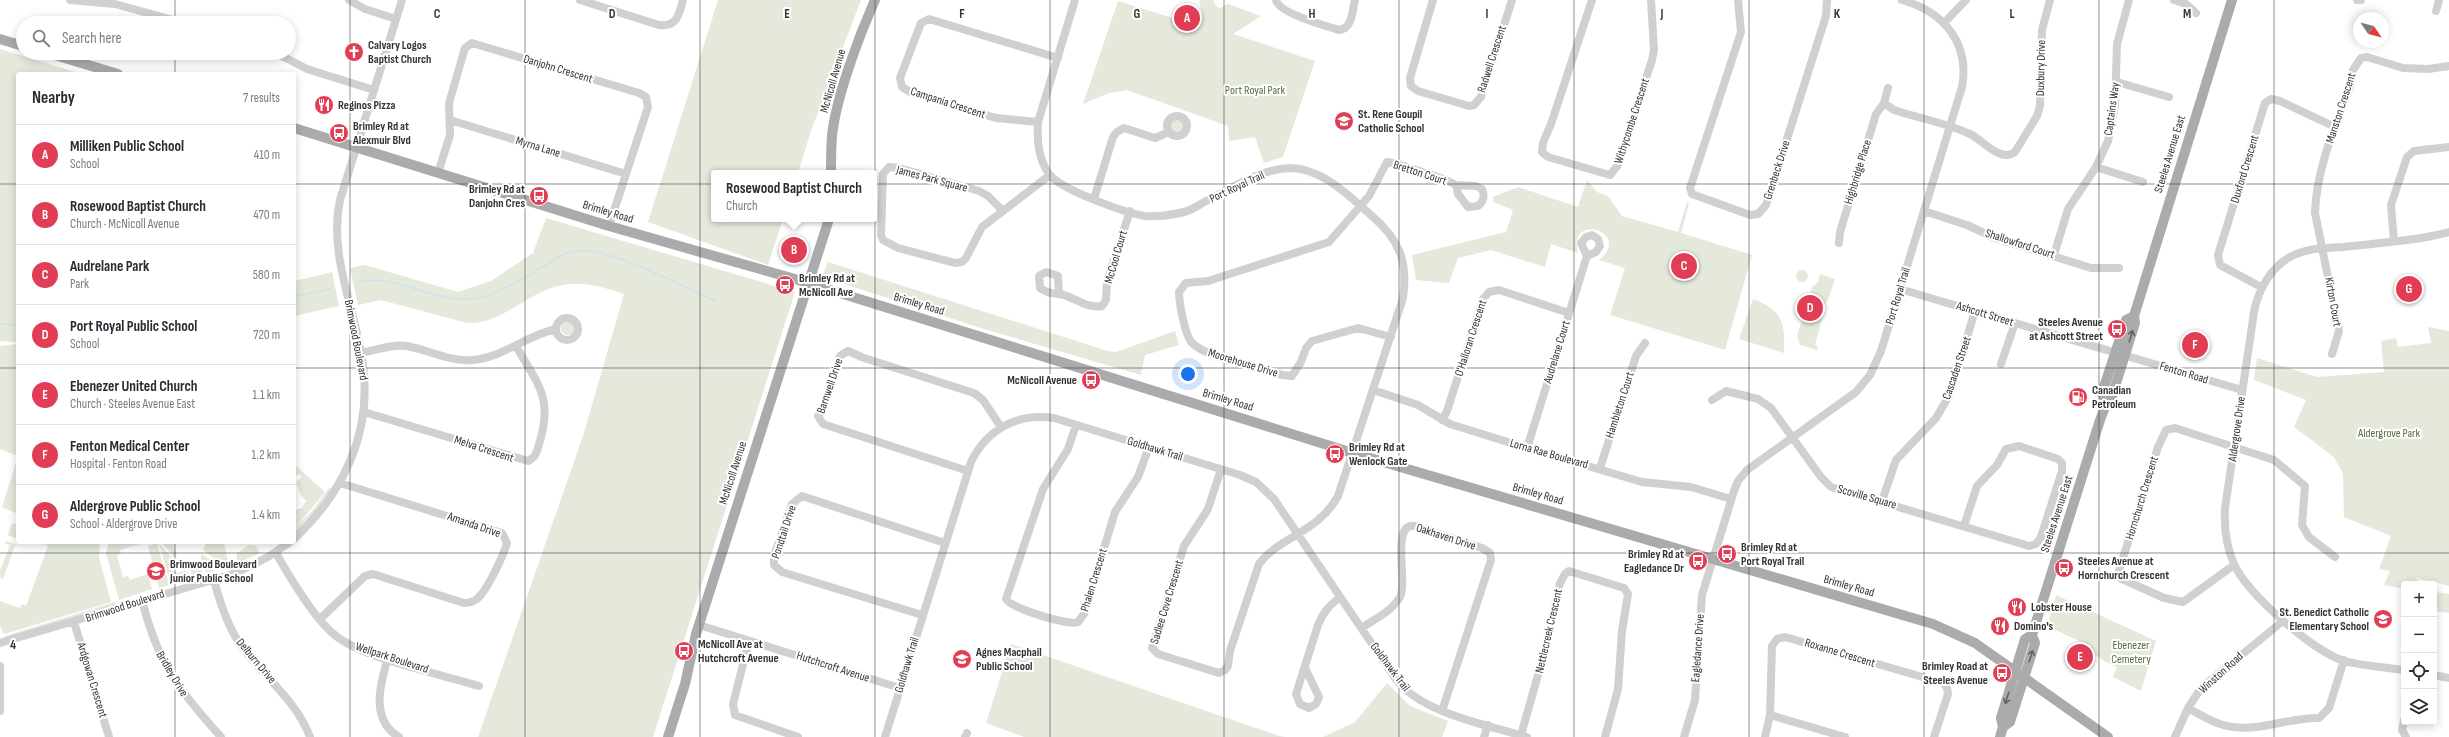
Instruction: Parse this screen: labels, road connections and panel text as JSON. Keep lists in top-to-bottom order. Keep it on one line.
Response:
{"streets":{"main road":["McNicoll Avenue","Steeles Avenue East","Brimley Road"],"street":["Radwell Crescent","Duxbury Drive","Danjohn Crescent","Campania Crescent","Manston Crescent","Captains Way","Withycombe Crescent","Myrna Lane","Duxford Crescent","Grenbeck Drive","Highbridge Place","Bretton Court","James Park Square","Port Royal Trail","Shallowford Court","McCool Court","Kirton Court","Ashcott Street","O'Halloran Crescent","Brimwood Boulevard","Audrelane Court","Moorehouse Drive","Cascaden Street","Fenton Road","Barnwell Drive","Hambleton Court","Aldergrove Drive","Melva Crescent","Goldhawk Trail","Lorna Rae Boulevard","Scoville Square","Hornchurch Crescent","Amanda Drive","Pondtail Drive","Oakhaven Drive","Phalen Crescent","Sadlee Cove Crescent","Nettlecreek Crescent","Eagledance Drive","Roxanne Crescent","Wellpark Boulevard","Delburn Drive","Hutchcroft Avenue","Winston Road","Bridley Drive","Ardgowan Crescent"]},"crossings":[["Duxbury Drive","Port Royal Trail"],["Danjohn Crescent","Myrna Lane"],["Danjohn Crescent","Brimley Road"],["McNicoll Avenue","Brimley Road"],["McNicoll Avenue","Hutchcroft Avenue"],["Campania Crescent","Port Royal Trail"],["Manston Crescent","Duxford Crescent"],["Manston Crescent","Kirton Court"],["Manston Crescent","Aldergrove Drive"],["Captains Way","Shallowford Court"],["Steeles Avenue East","Brimley Road"],["Steeles Avenue East","Ashcott Street"],["Steeles Avenue East","Fenton Road"],["Duxford Crescent","Aldergrove Drive"],["Bretton Court","Port Royal Trail"],["Bretton Court","Moorehouse Drive"],["James Park Square","Port Royal Trail"],["Port Royal Trail","Brimley Road"],["Port Royal Trail","Shallowford Court"],["Port Royal Trail","McCool Court"],["Port Royal Trail","Ashcott Street"],["Port Royal Trail","Moorehouse Drive"],["Port Royal Trail","Goldhawk Trail"],["Port Royal Trail","Lorna Rae Boulevard"],["Port Royal Trail","Scoville Square"],["Port Royal Trail","Sadlee Cove Crescent"],["Port Royal Trail","Eagledance Drive"],["Brimley Road","Brimwood Boulevard"],["Brimley Road","Eagledance Drive"],["Kirton Court","Aldergrove Drive"],["Ashcott Street","Cascaden Street"],["Ashcott Street","Fenton Road"],["O'Halloran Crescent","Audrelane Court"],["O'Halloran Crescent","Lorna Rae Boulevard"],["Brimwood Boulevard","Melva Crescent"],["Brimwood Boulevard","Amanda Drive"],["Brimwood Boulevard","Wellpark Boulevard"],["Brimwood Boulevard","Delburn Drive"],["Brimwood Boulevard","Bridley Drive"],["Brimwood Boulevard","Ardgowan Crescent"],["Audrelane Court","Lorna Rae Boulevard"],["Cascaden Street","Scoville Square"],["Fenton Road","Aldergrove Drive"],["Barnwell Drive","Goldhawk Trail"],["Hambleton Court","Lorna Rae Boulevard"],["Aldergrove Drive","Hornchurch Crescent"],["Aldergrove Drive","Winston Road"],["Goldhawk Trail","Pondtail Drive"],["Goldhawk Trail","Oakhaven Drive"],["Goldhawk Trail","Phalen Crescent"],["Goldhawk Trail","Sadlee Cove Crescent"],["Goldhawk Trail","Nettlecreek Crescent"],["Goldhawk Trail","Hutchcroft Avenue"],["Amanda Drive","Wellpark Boulevard"]],"parks":["Port Royal Park","Aldergrove Park","Ebenezer Cemetery"],"places":{"church":["Calvary Logos Baptist Church"],"restaurant":["Reginos Pizza","Lobster House","Domino's"],"school or university":["St. Rene Goupil Catholic School","Brimwood Boulevard Junior Public School","St. Benedict Catholic Elementary School","Agnes Macphail Public School"],"bus stop":["Brimley Rd at Alexmuir Blvd","Brimley Rd at Danjohn Cres","Brimley Rd at McNicoll Ave","Steeles Avenue at Ashcott Street","McNicoll Avenue","Brimley Rd at Wenlock Gate","Brimley Rd at Port Royal Trail","Brimley Rd at Eagledance Dr","Steeles Avenue at Hornchurch Crescent","McNicoll Ave at Hutchcroft Avenue","Brimley Road at Steeles Avenue"],"fuel station":["Canadian Petroleum"]},"north":"bottom right","page":{"pins":["A","B","C","G","D","F","E"],"search":"Search here","heading":["Nearby","7 results"],"list":[{"mark":"A","name":"Milliken Public School","note":"School","value":"410 m"},{"mark":"B","name":"Rosewood Baptist Church","note":"Church · McNicoll Avenue","value":"470 m"},{"mark":"C","name":"Audrelane Park","note":"Park","value":"580 m"},{"mark":"D","name":"Port Royal Public School","note":"School","value":"720 m"},{"mark":"E","name":"Ebenezer United Church","note":"Church · Steeles Avenue East","value":"1.1 km"},{"mark":"F","name":"Fenton Medical Center","note":"Hospital · Fenton Road","value":"1.2 km"},{"mark":"G","name":"Aldergrove Public School","note":"School · Aldergrove Drive","value":"1.4 km"}],"popup":["Rosewood Baptist Church","Church"],"map_buttons":["+","−"]},"grid":{"columns":["C","D","E","F","G","H","I","J","K","L","M"],"rows":["4"]}}
